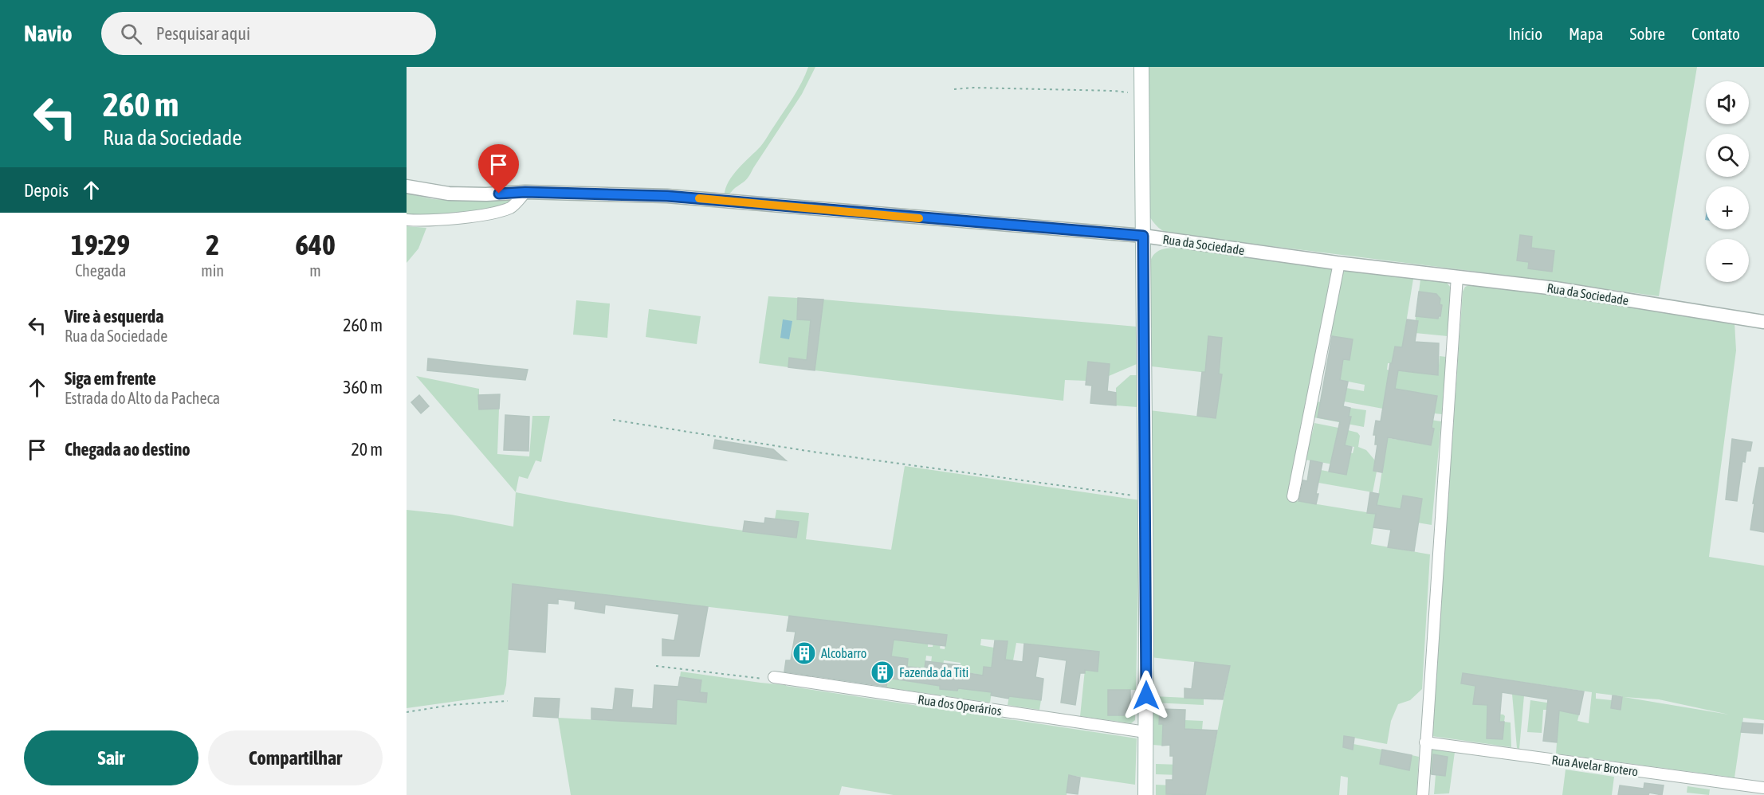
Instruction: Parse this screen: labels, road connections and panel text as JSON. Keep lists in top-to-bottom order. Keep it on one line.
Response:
{"streets":{"street":["Rua da Sociedade","Rua dos Operários","Rua Avelar Brotero"]},"places":{"building":["Alcobarro","Fazenda da Titi"]},"page":{"header":"Navio","search":"Pesquisar aqui","nav":["Início","Mapa","Sobre","Contato"],"turn":["260 m","Rua da Sociedade"],"map_buttons":["+","−"],"then":"Depois","eta":["19:29","Chegada","2","min","640","m"],"list":[{"name":"Vire à esquerda","note":"Rua da Sociedade","value":"260 m"},{"name":"Siga em frente","note":"Estrada do Alto da Pacheca","value":"360 m"},{"name":"Chegada ao destino","value":"20 m"}],"buttons":["Sair","Compartilhar"]}}
